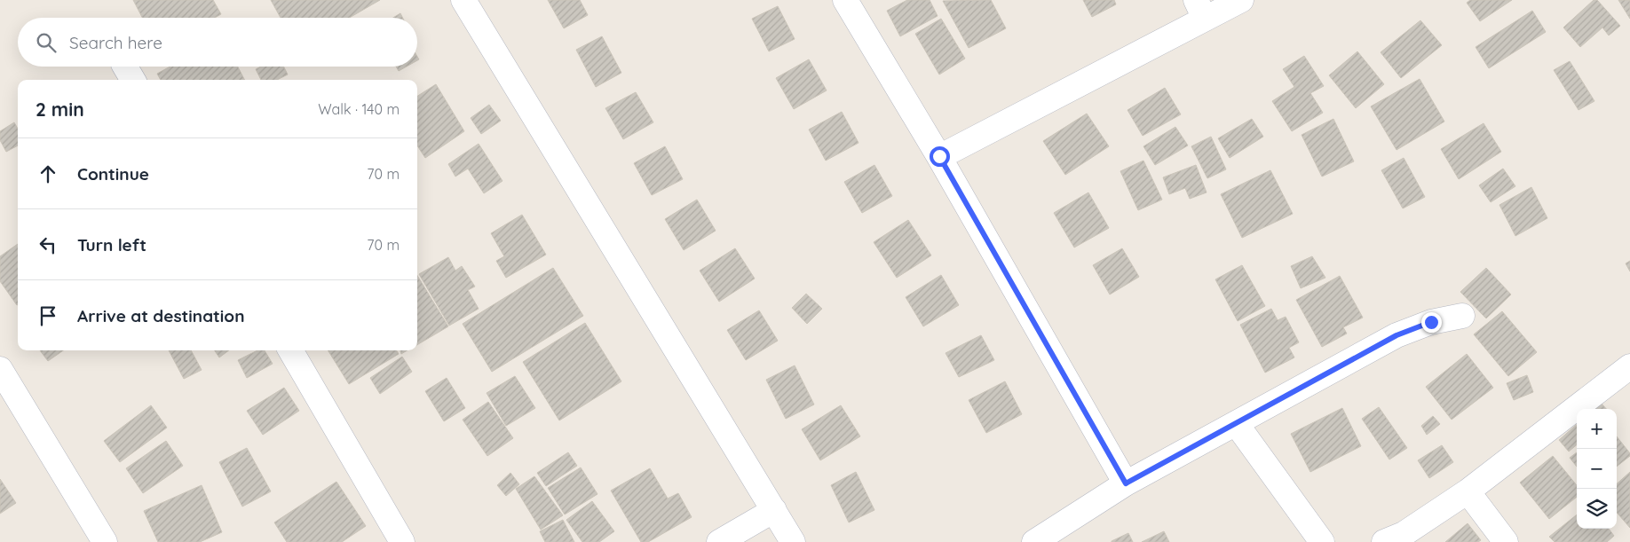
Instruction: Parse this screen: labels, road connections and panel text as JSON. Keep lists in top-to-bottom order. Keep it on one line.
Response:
{"page":{"search":"Search here","heading":["2 min","Walk · 140 m"],"list":[["Continue","70 m"],["Turn left","70 m"],"Arrive at destination"],"map_buttons":["+","−"]}}
